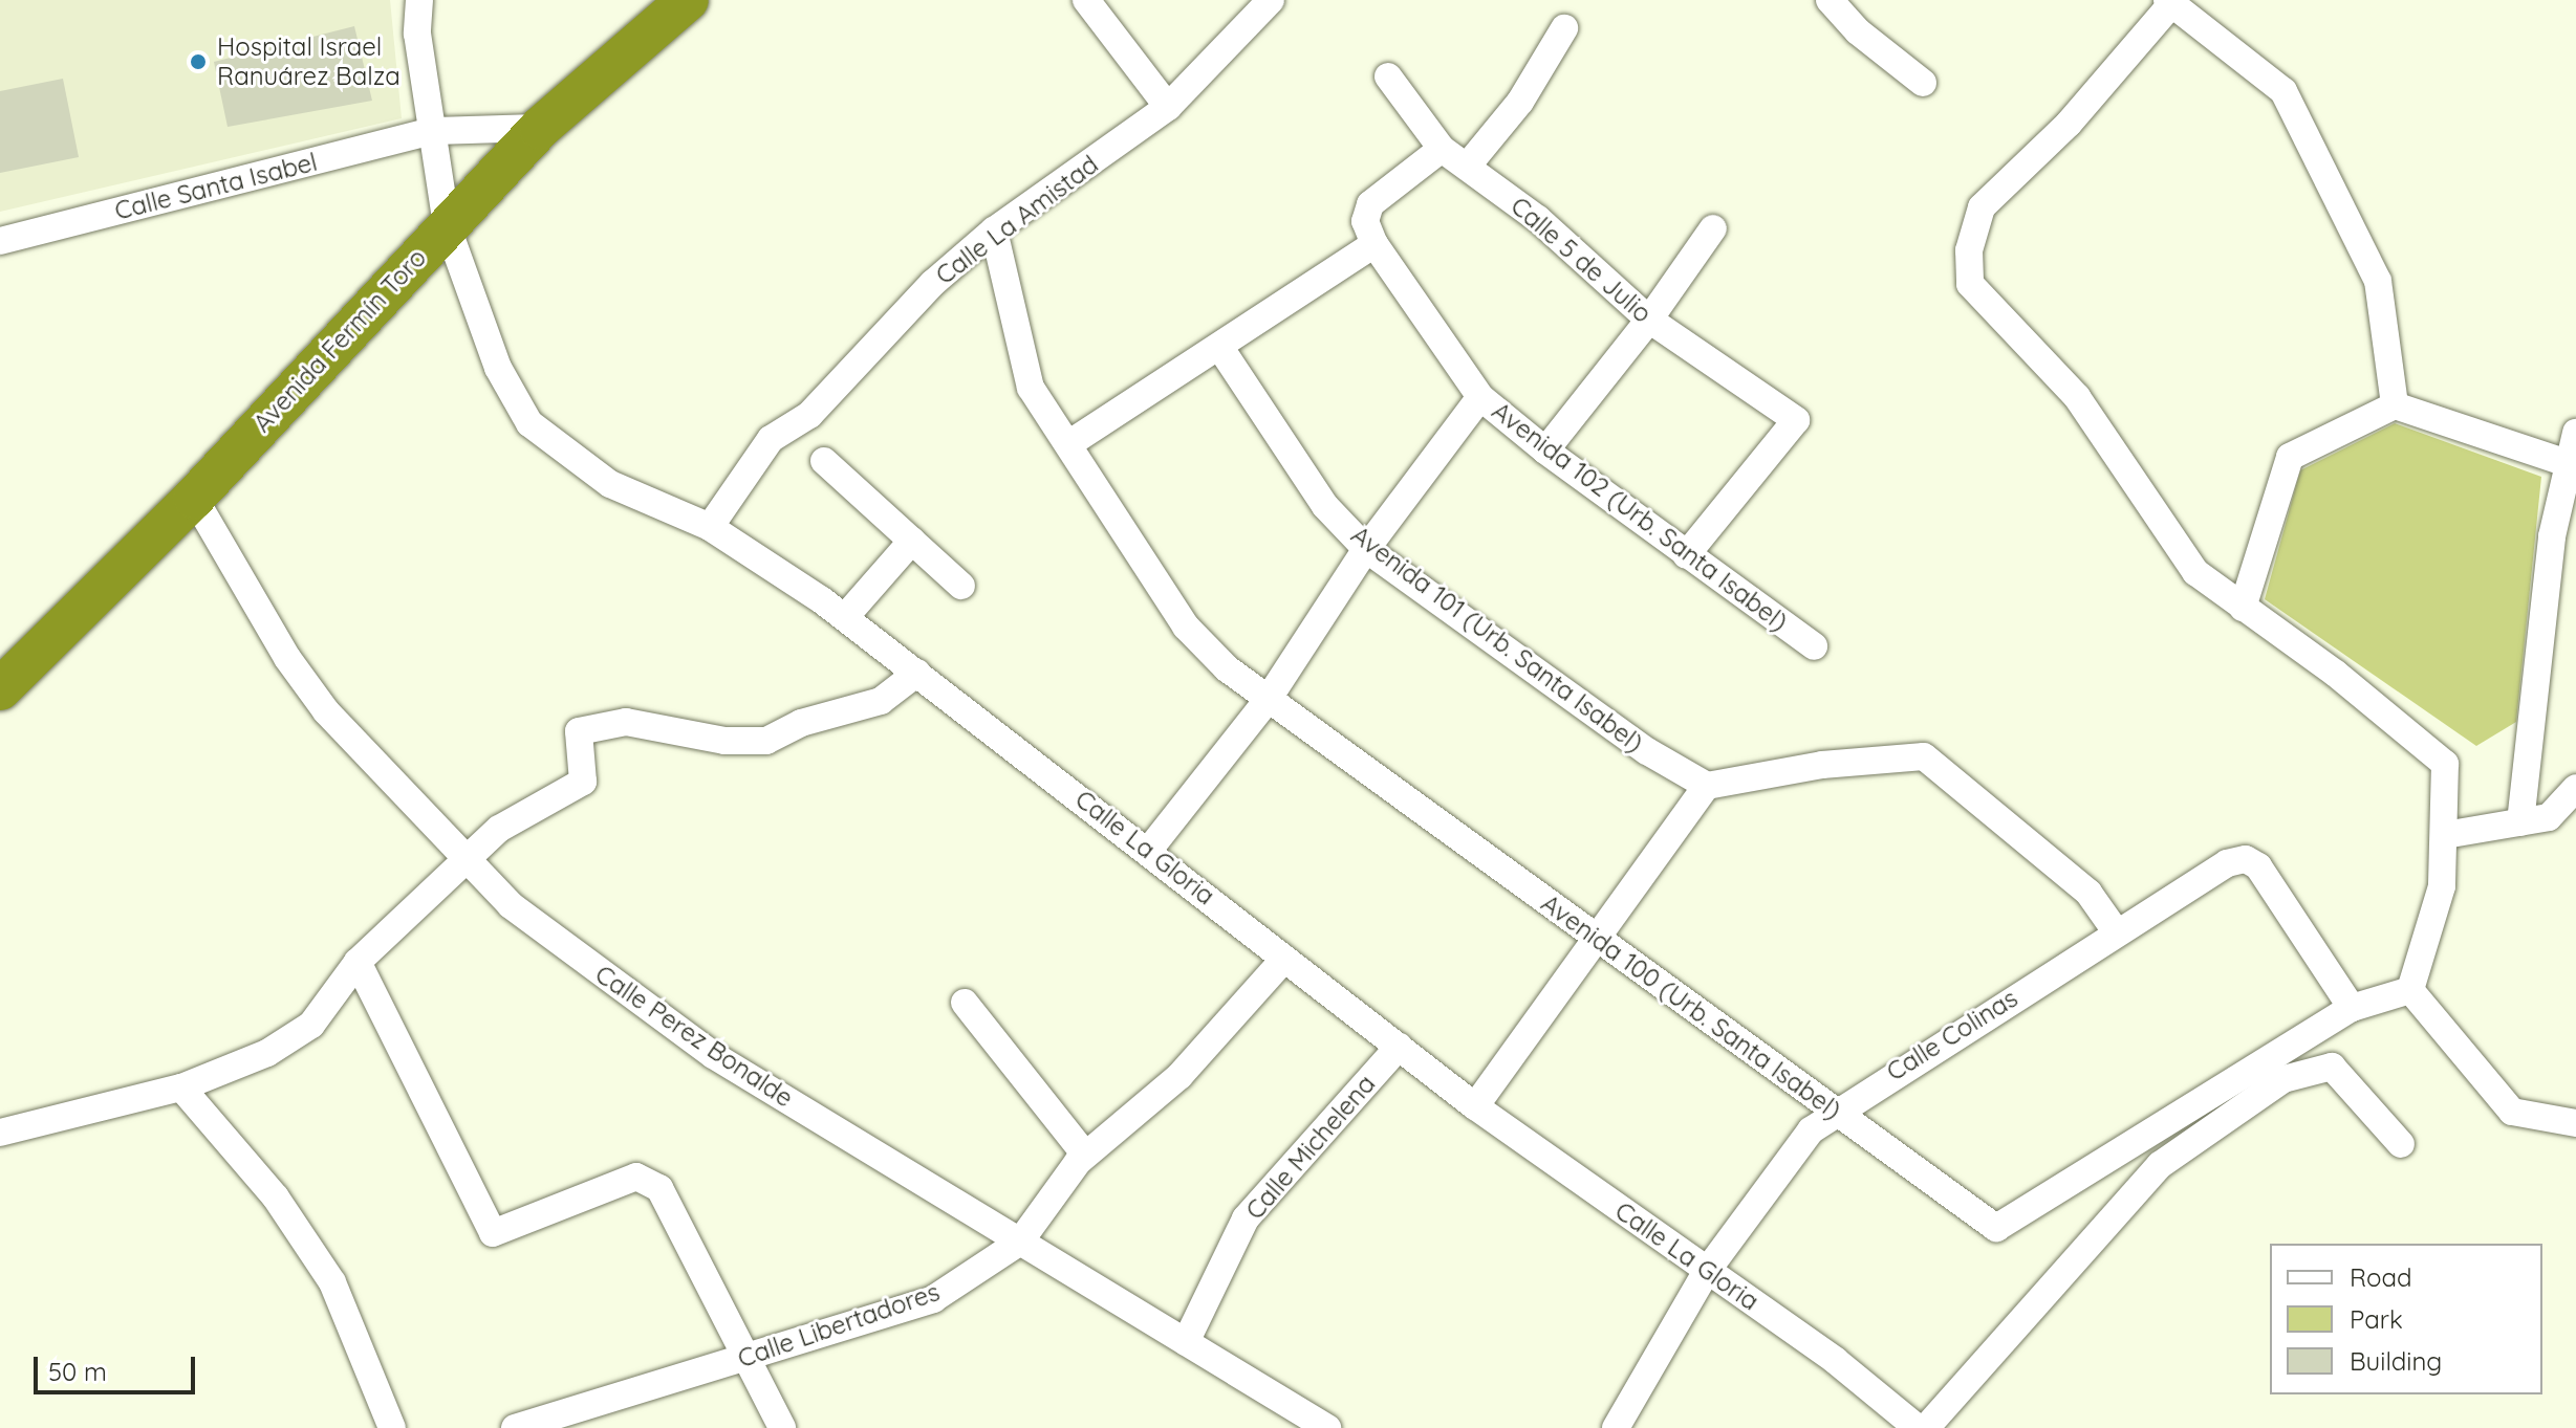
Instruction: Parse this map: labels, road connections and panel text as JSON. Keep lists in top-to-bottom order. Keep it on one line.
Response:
{"streets":{"highway":["Avenida Fermín Toro"],"street":["Calle Santa Isabel","Calle La Amistad","Calle 5 de Julio","Avenida 102 (Urb. Santa Isabel)","Avenida 101 (Urb. Santa Isabel)","Calle La Gloria","Avenida 100 (Urb. Santa Isabel)","Calle Colinas","Calle Perez Bonalde","Calle Michelena","Calle Libertadores"]},"crossings":[["Calle Santa Isabel","Avenida Fermín Toro"],["Calle Santa Isabel","Calle La Gloria"],["Calle La Amistad","Calle La Gloria"],["Calle La Amistad","Avenida 100 (Urb. Santa Isabel)"],["Calle 5 de Julio","Avenida 102 (Urb. Santa Isabel)"],["Avenida Fermín Toro","Calle La Gloria"],["Avenida Fermín Toro","Calle Perez Bonalde"],["Calle La Gloria","Calle Colinas"],["Calle La Gloria","Calle Michelena"],["Calle La Gloria","Calle Libertadores"],["Avenida 100 (Urb. Santa Isabel)","Calle Colinas"],["Calle Perez Bonalde","Calle Michelena"],["Calle Perez Bonalde","Calle Libertadores"]],"places":["Hospital Israel Ranuárez Balza"],"legend":["Road","Park","Building"],"scale_bar":"50 m"}
